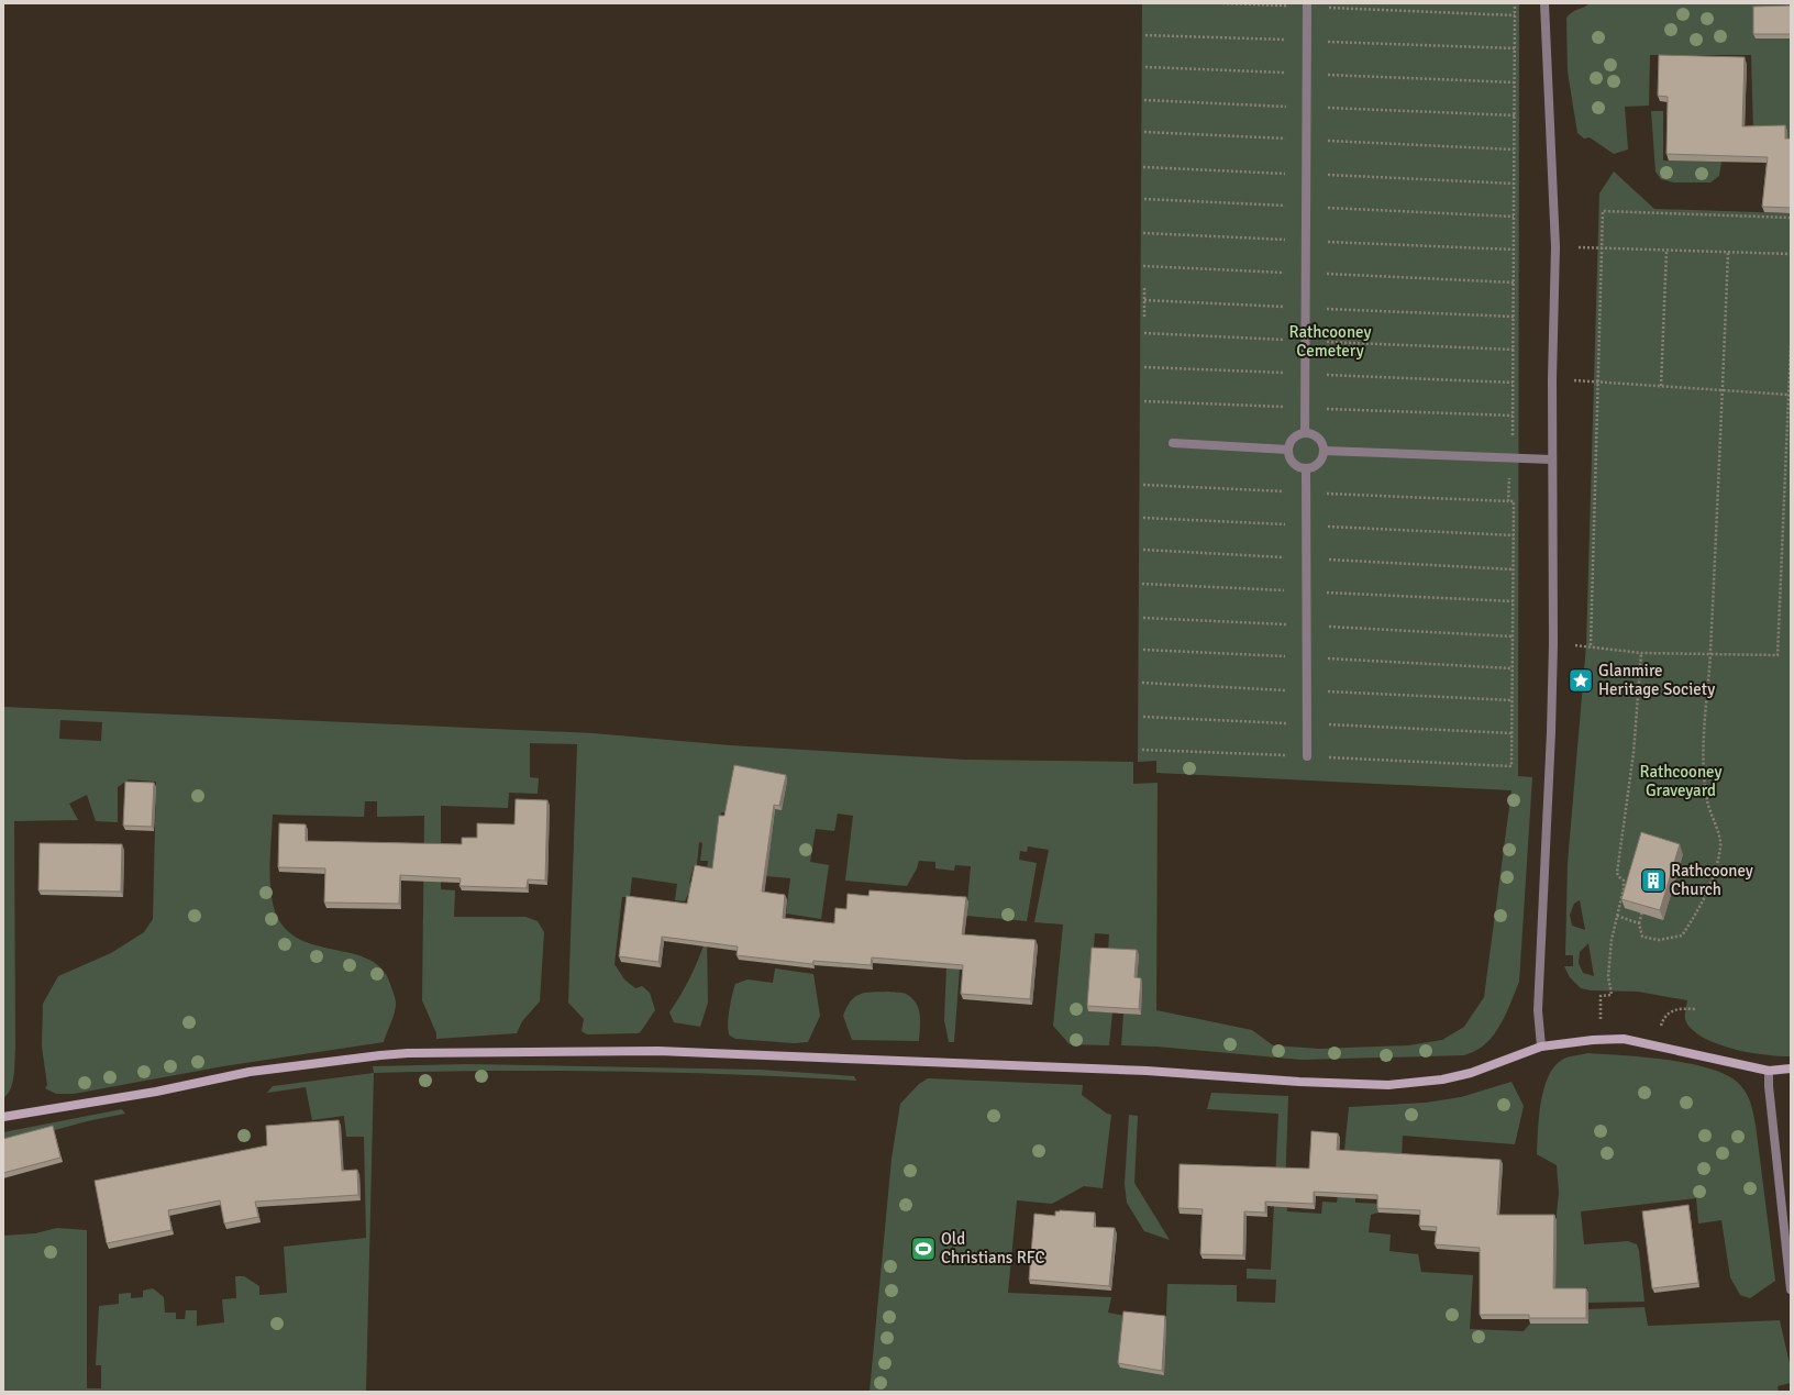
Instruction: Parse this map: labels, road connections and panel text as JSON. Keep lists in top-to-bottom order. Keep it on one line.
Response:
{"parks":["Rathcooney Cemetery","Rathcooney Graveyard"],"places":{"place":["Glanmire Heritage Society"],"building":["Rathcooney Church"],"sports":["Old Christians RFC"]}}
